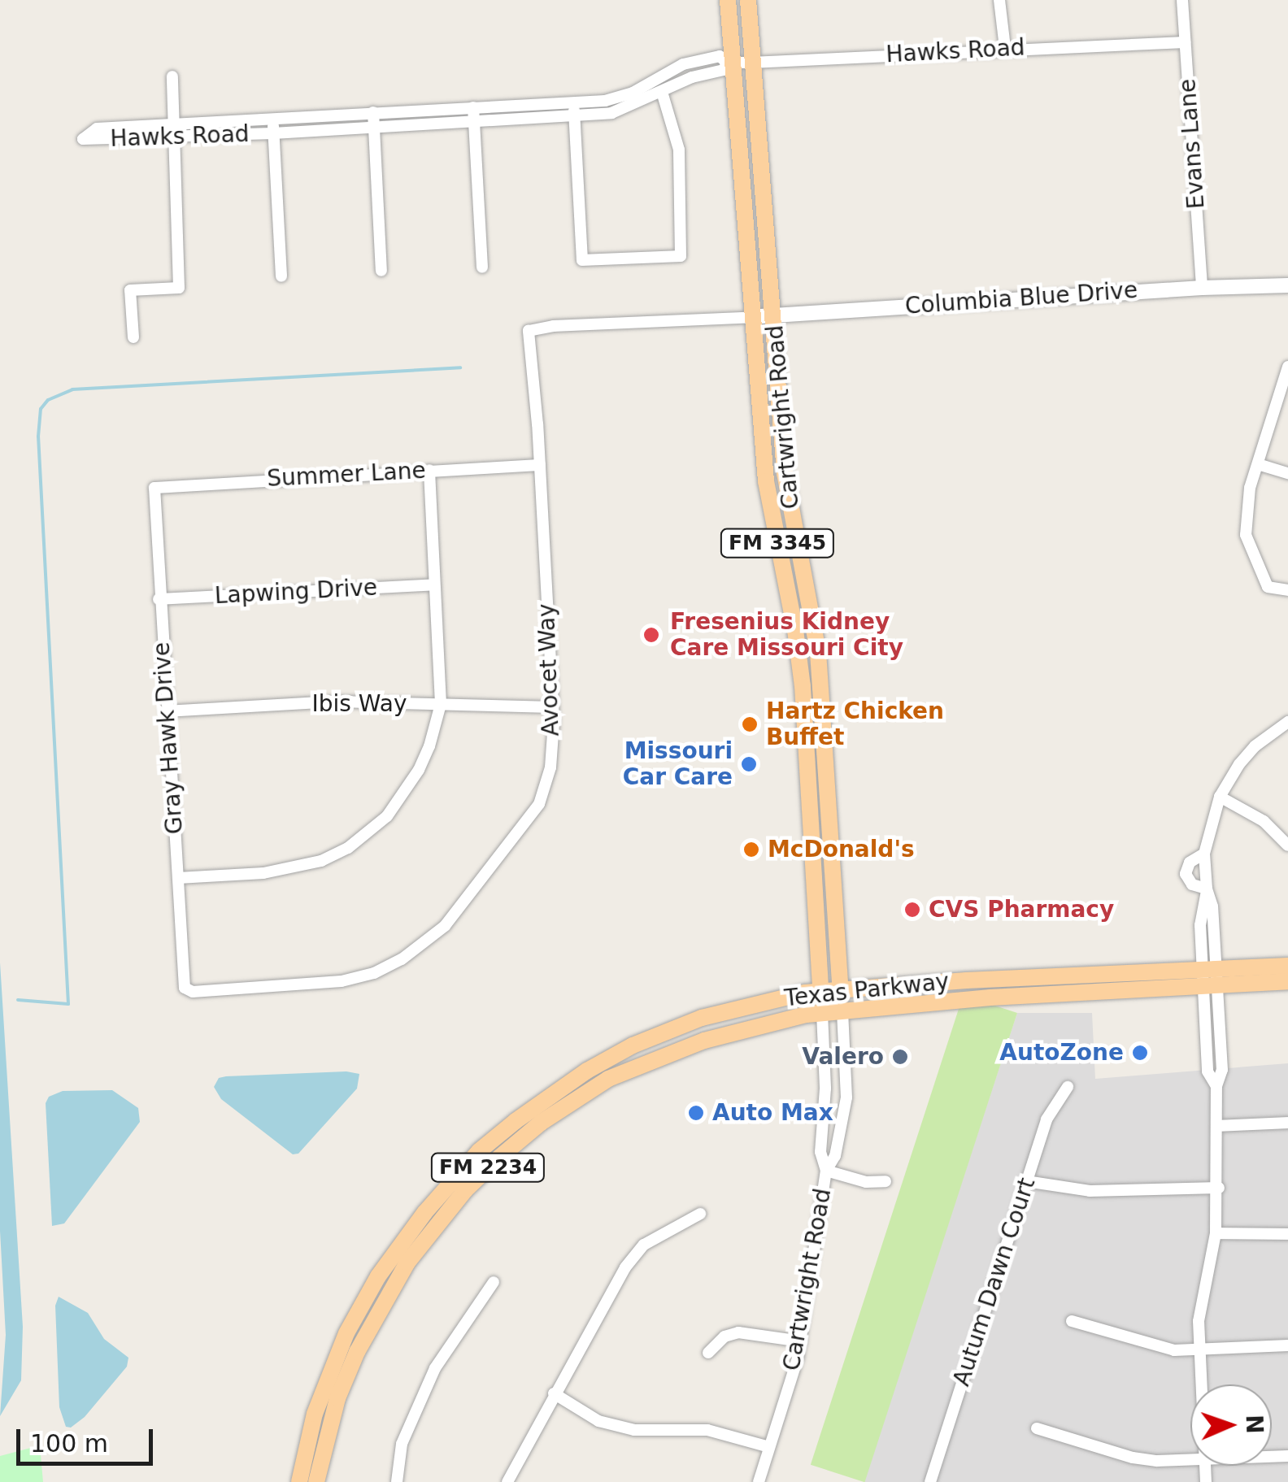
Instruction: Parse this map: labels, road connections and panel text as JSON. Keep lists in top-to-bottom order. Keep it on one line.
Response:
{"streets":{"main road":["Cartwright Road","FM 3345","Texas Parkway","FM 2234"],"street":["Hawks Road","Evans Lane","Columbia Blue Drive","Summer Lane","Lapwing Drive","Avocet Way","Ibis Way","Gray Hawk Drive","Autum Dawn Court"]},"crossings":[["Hawks Road","Evans Lane"],["Hawks Road","Cartwright Road"],["Evans Lane","Columbia Blue Drive"],["Columbia Blue Drive","Cartwright Road"],["Columbia Blue Drive","Avocet Way"],["Cartwright Road","Avocet Way"],["Cartwright Road","Texas Parkway"],["Summer Lane","Avocet Way"],["Summer Lane","Gray Hawk Drive"],["Lapwing Drive","Gray Hawk Drive"],["Avocet Way","Ibis Way"],["Avocet Way","Gray Hawk Drive"],["Ibis Way","Gray Hawk Drive"]],"places":["Fresenius Kidney Care Missouri City","Hartz Chicken Buffet","Missouri Car Care","McDonald's","CVS Pharmacy","AutoZone","Valero","Auto Max"],"scale_bar":"100 m","north":"right"}
